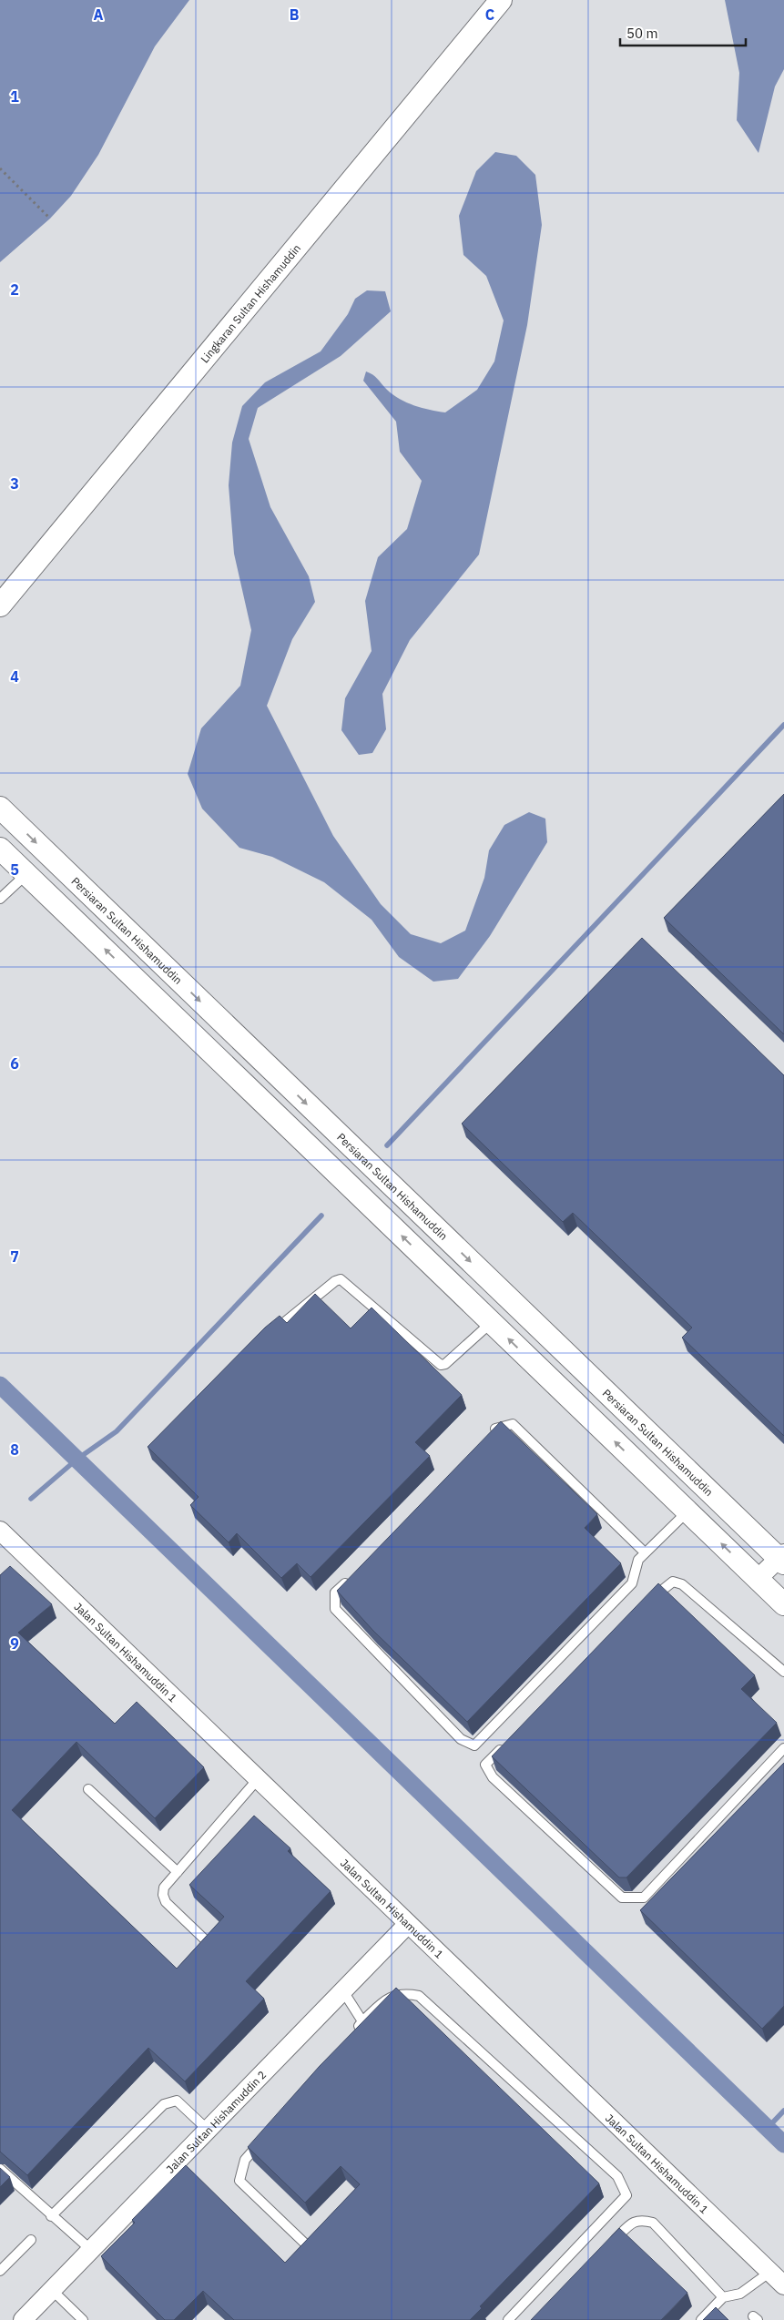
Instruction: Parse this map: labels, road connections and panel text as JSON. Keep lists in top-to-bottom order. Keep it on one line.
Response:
{"streets":{"street":["Lingkaran Sultan Hishamuddin","Persiaran Sultan Hishamuddin","Jalan Sultan Hishamuddin 1","Jalan Sultan Hishamuddin 2"]},"crossings":[["Jalan Sultan Hishamuddin 1","Jalan Sultan Hishamuddin 2"]],"scale_bar":"50 m","grid":{"columns":["A","B","C"],"rows":["1","2","3","4","5","6","7","8","9"]}}
